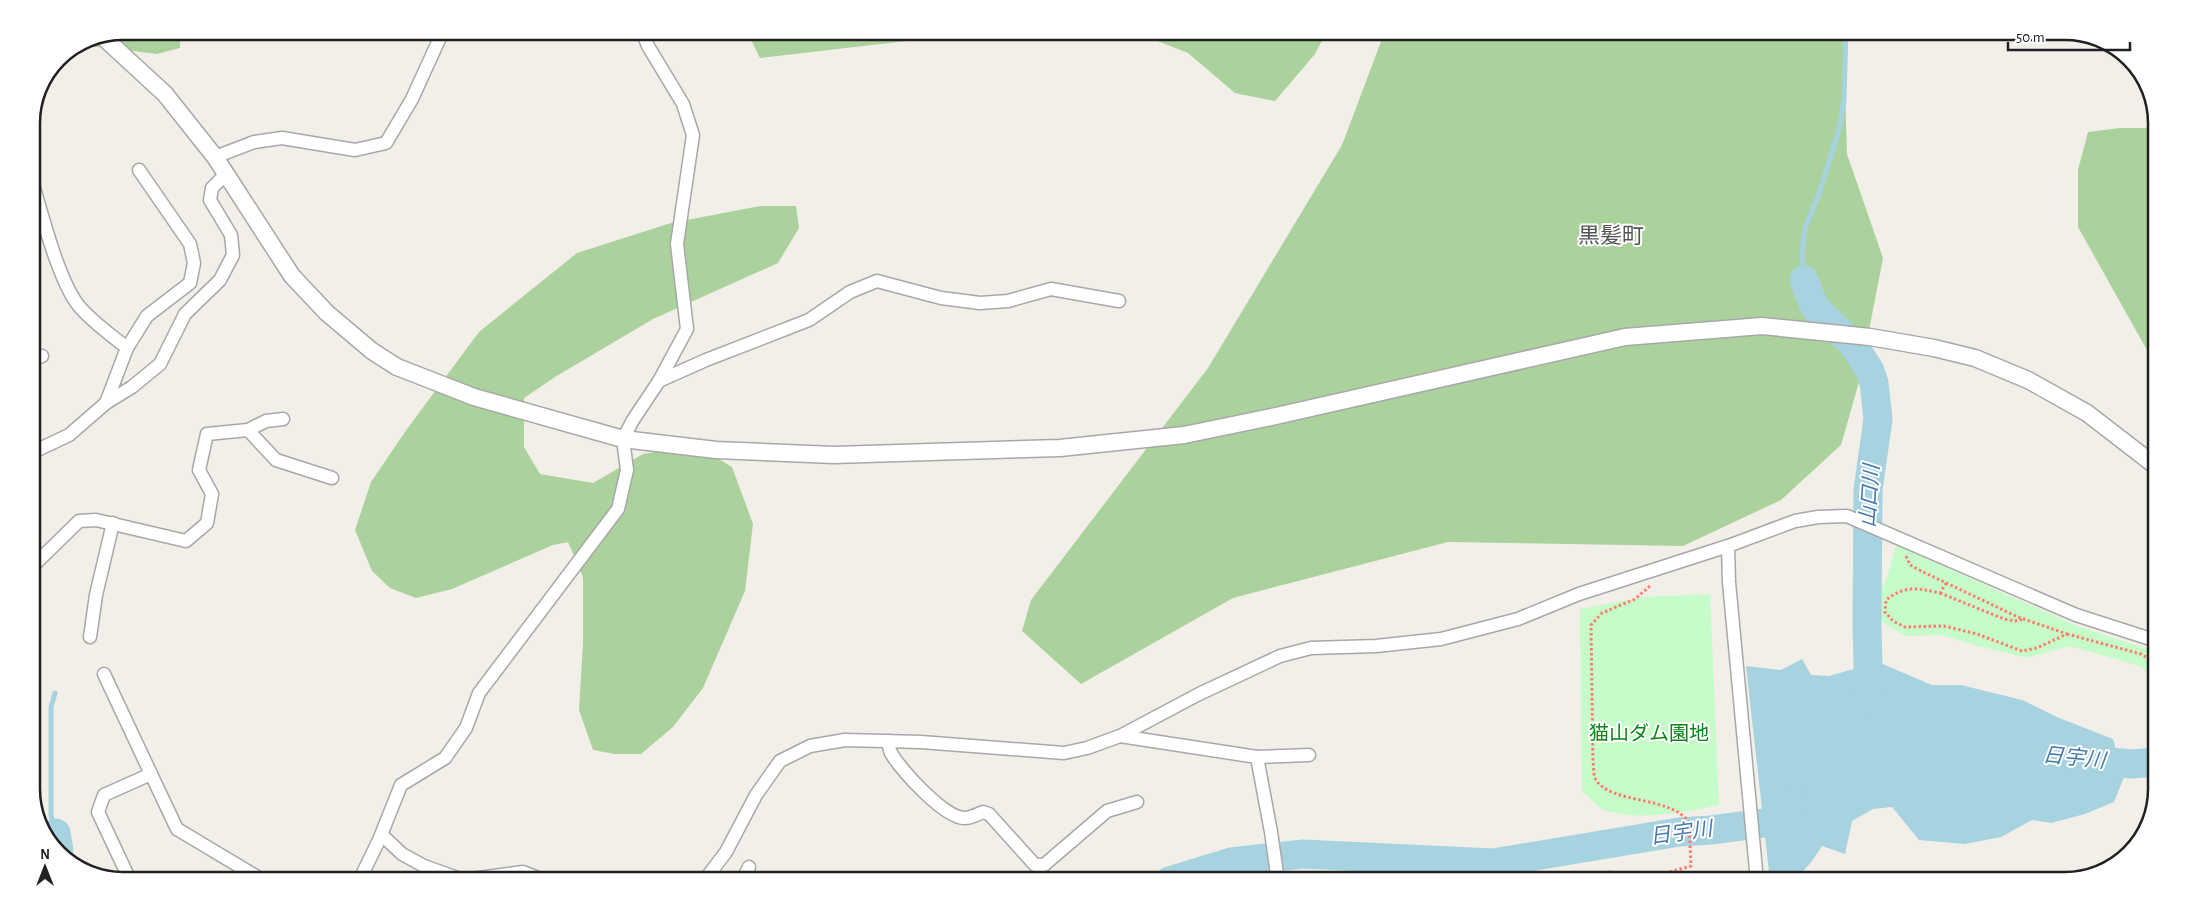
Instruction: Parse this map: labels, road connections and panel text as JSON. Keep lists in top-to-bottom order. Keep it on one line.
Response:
{"districts":["黒髪町"],"water":["山口川","日宇川"],"parks":["猫山ダム園地"],"scale_bar":"50 m","north":"top"}
